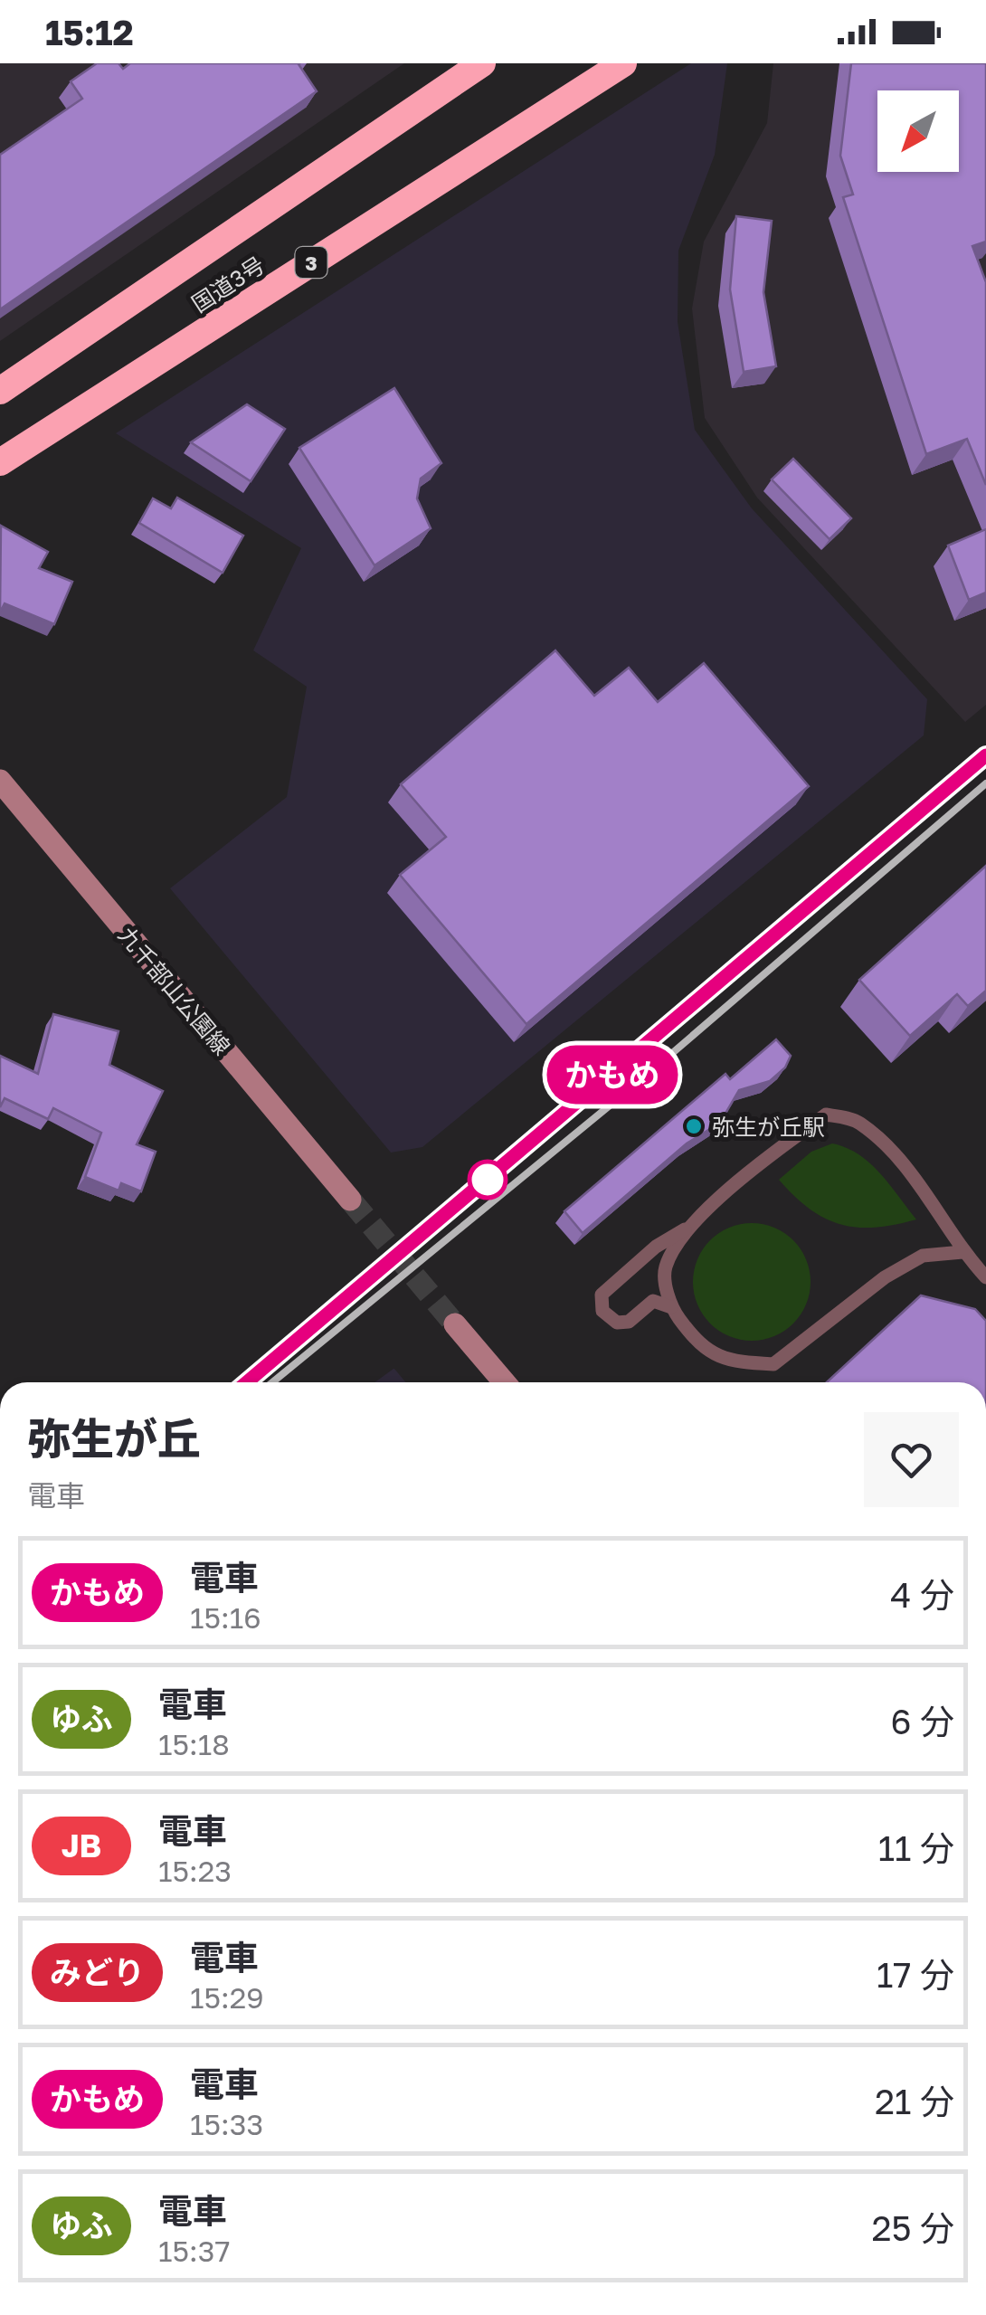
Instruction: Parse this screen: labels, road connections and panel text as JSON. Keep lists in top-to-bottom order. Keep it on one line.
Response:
{"streets":{"highway":["3","国道3号"],"main road":["九千部山公園線"]},"places":["弥生が丘駅"],"north":"bottom left","page":{"status":"15:12","on_map":"かもめ","heading":["弥生が丘","電車"],"list":[{"mark":"かもめ","name":"電車","note":"15:16","value":"4 分"},{"mark":"ゆふ","name":"電車","note":"15:18","value":"6 分"},{"mark":"JB","name":"電車","note":"15:23","value":"11 分"},{"mark":"みどり","name":"電車","note":"15:29","value":"17 分"},{"mark":"かもめ","name":"電車","note":"15:33","value":"21 分"},{"mark":"ゆふ","name":"電車","note":"15:37","value":"25 分"}]}}
